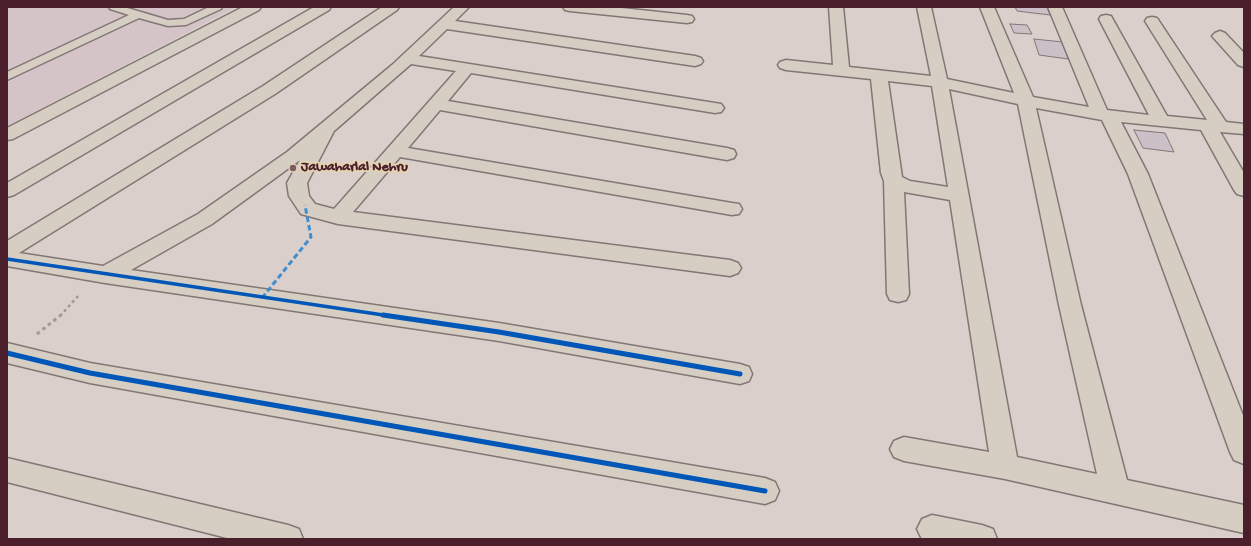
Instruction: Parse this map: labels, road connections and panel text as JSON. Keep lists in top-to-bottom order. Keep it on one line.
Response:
{"places":["Jawaharlal Nehru"]}
